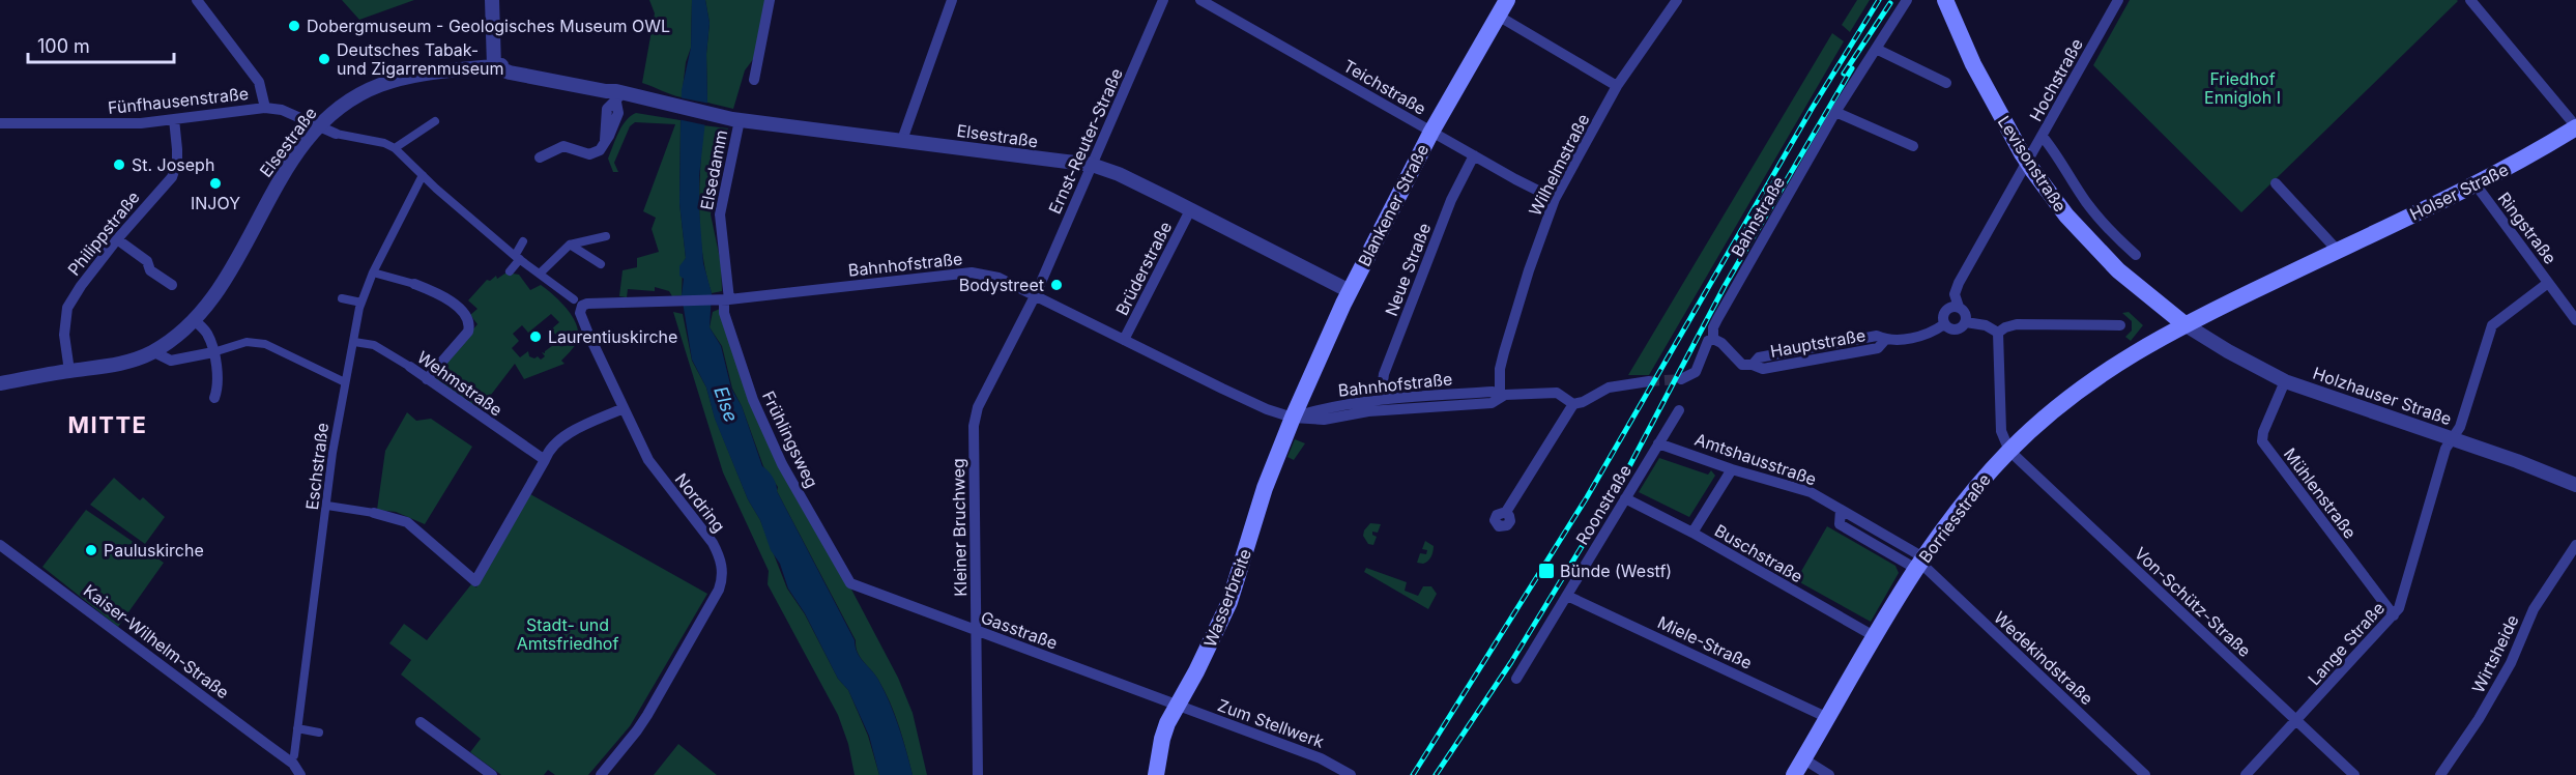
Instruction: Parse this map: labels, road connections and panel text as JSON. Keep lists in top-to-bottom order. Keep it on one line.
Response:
{"streets":{"main road":["Levisonstraße","Holser Straße","Blankener Straße","Borriesstraße","Wasserbreite"],"street":["Hochstraße","Teichstraße","Fünfhausenstraße","Elsestraße","Ernst-Reuter-Straße","Wilhelmstraße","Elsedamm","Bahnstraße","Ringstraße","Philippstraße","Bahnhofstraße","Brüderstraße","Neue Straße","Hauptstraße","Wehmstraße","Holzhauser Straße","Frühlingsweg","Amtshausstraße","Eschstraße","Mühlenstraße","Nordring","Roonstraße","Kleiner Bruchweg","Buschstraße","Von-Schütz-Straße","Gasstraße","Kaiser-Wilhelm-Straße","Miele-Straße","Lange Straße","Wirtsheide","Wedekindstraße","Zum Stellwerk"]},"crossings":[["Hochstraße","Hauptstraße"],["Teichstraße","Wilhelmstraße"],["Teichstraße","Blankener Straße"],["Teichstraße","Neue Straße"],["Fünfhausenstraße","Elsestraße"],["Fünfhausenstraße","Philippstraße"],["Elsestraße","Ernst-Reuter-Straße"],["Elsestraße","Elsedamm"],["Elsestraße","Blankener Straße"],["Elsestraße","Philippstraße"],["Elsestraße","Brüderstraße"],["Ernst-Reuter-Straße","Bahnhofstraße"],["Ernst-Reuter-Straße","Kleiner Bruchweg"],["Levisonstraße","Holser Straße"],["Levisonstraße","Holzhauser Straße"],["Levisonstraße","Borriesstraße"],["Wilhelmstraße","Bahnhofstraße"],["Elsedamm","Bahnhofstraße"],["Elsedamm","Frühlingsweg"],["Holser Straße","Ringstraße"],["Holser Straße","Holzhauser Straße"],["Holser Straße","Borriesstraße"],["Blankener Straße","Bahnhofstraße"],["Blankener Straße","Wasserbreite"],["Bahnstraße","Hauptstraße"],["Ringstraße","Lange Straße"],["Bahnhofstraße","Brüderstraße"],["Bahnhofstraße","Neue Straße"],["Bahnhofstraße","Frühlingsweg"],["Bahnhofstraße","Nordring"],["Bahnhofstraße","Kleiner Bruchweg"],["Bahnhofstraße","Wasserbreite"],["Wehmstraße","Eschstraße"],["Holzhauser Straße","Mühlenstraße"],["Holzhauser Straße","Borriesstraße"],["Holzhauser Straße","Lange Straße"],["Frühlingsweg","Gasstraße"],["Amtshausstraße","Roonstraße"],["Amtshausstraße","Borriesstraße"],["Amtshausstraße","Wedekindstraße"],["Eschstraße","Kaiser-Wilhelm-Straße"],["Mühlenstraße","Lange Straße"],["Roonstraße","Buschstraße"],["Roonstraße","Miele-Straße"],["Borriesstraße","Buschstraße"],["Borriesstraße","Von-Schütz-Straße"],["Borriesstraße","Miele-Straße"],["Borriesstraße","Wedekindstraße"],["Kleiner Bruchweg","Gasstraße"],["Wasserbreite","Gasstraße"],["Wasserbreite","Zum Stellwerk"],["Von-Schütz-Straße","Lange Straße"],["Gasstraße","Zum Stellwerk"]],"districts":["MITTE"],"water":["Else"],"parks":["Friedhof Ennigloh I","Stadt- und Amtsfriedhof"],"places":{"other":["Dobergmuseum - Geologisches Museum OWL","Deutsches Tabak- und Zigarrenmuseum","St. Joseph","INJOY","Bodystreet","Laurentiuskirche","Pauluskirche"],"transit":["Bünde (Westf)"]},"scale_bar":"100 m"}
